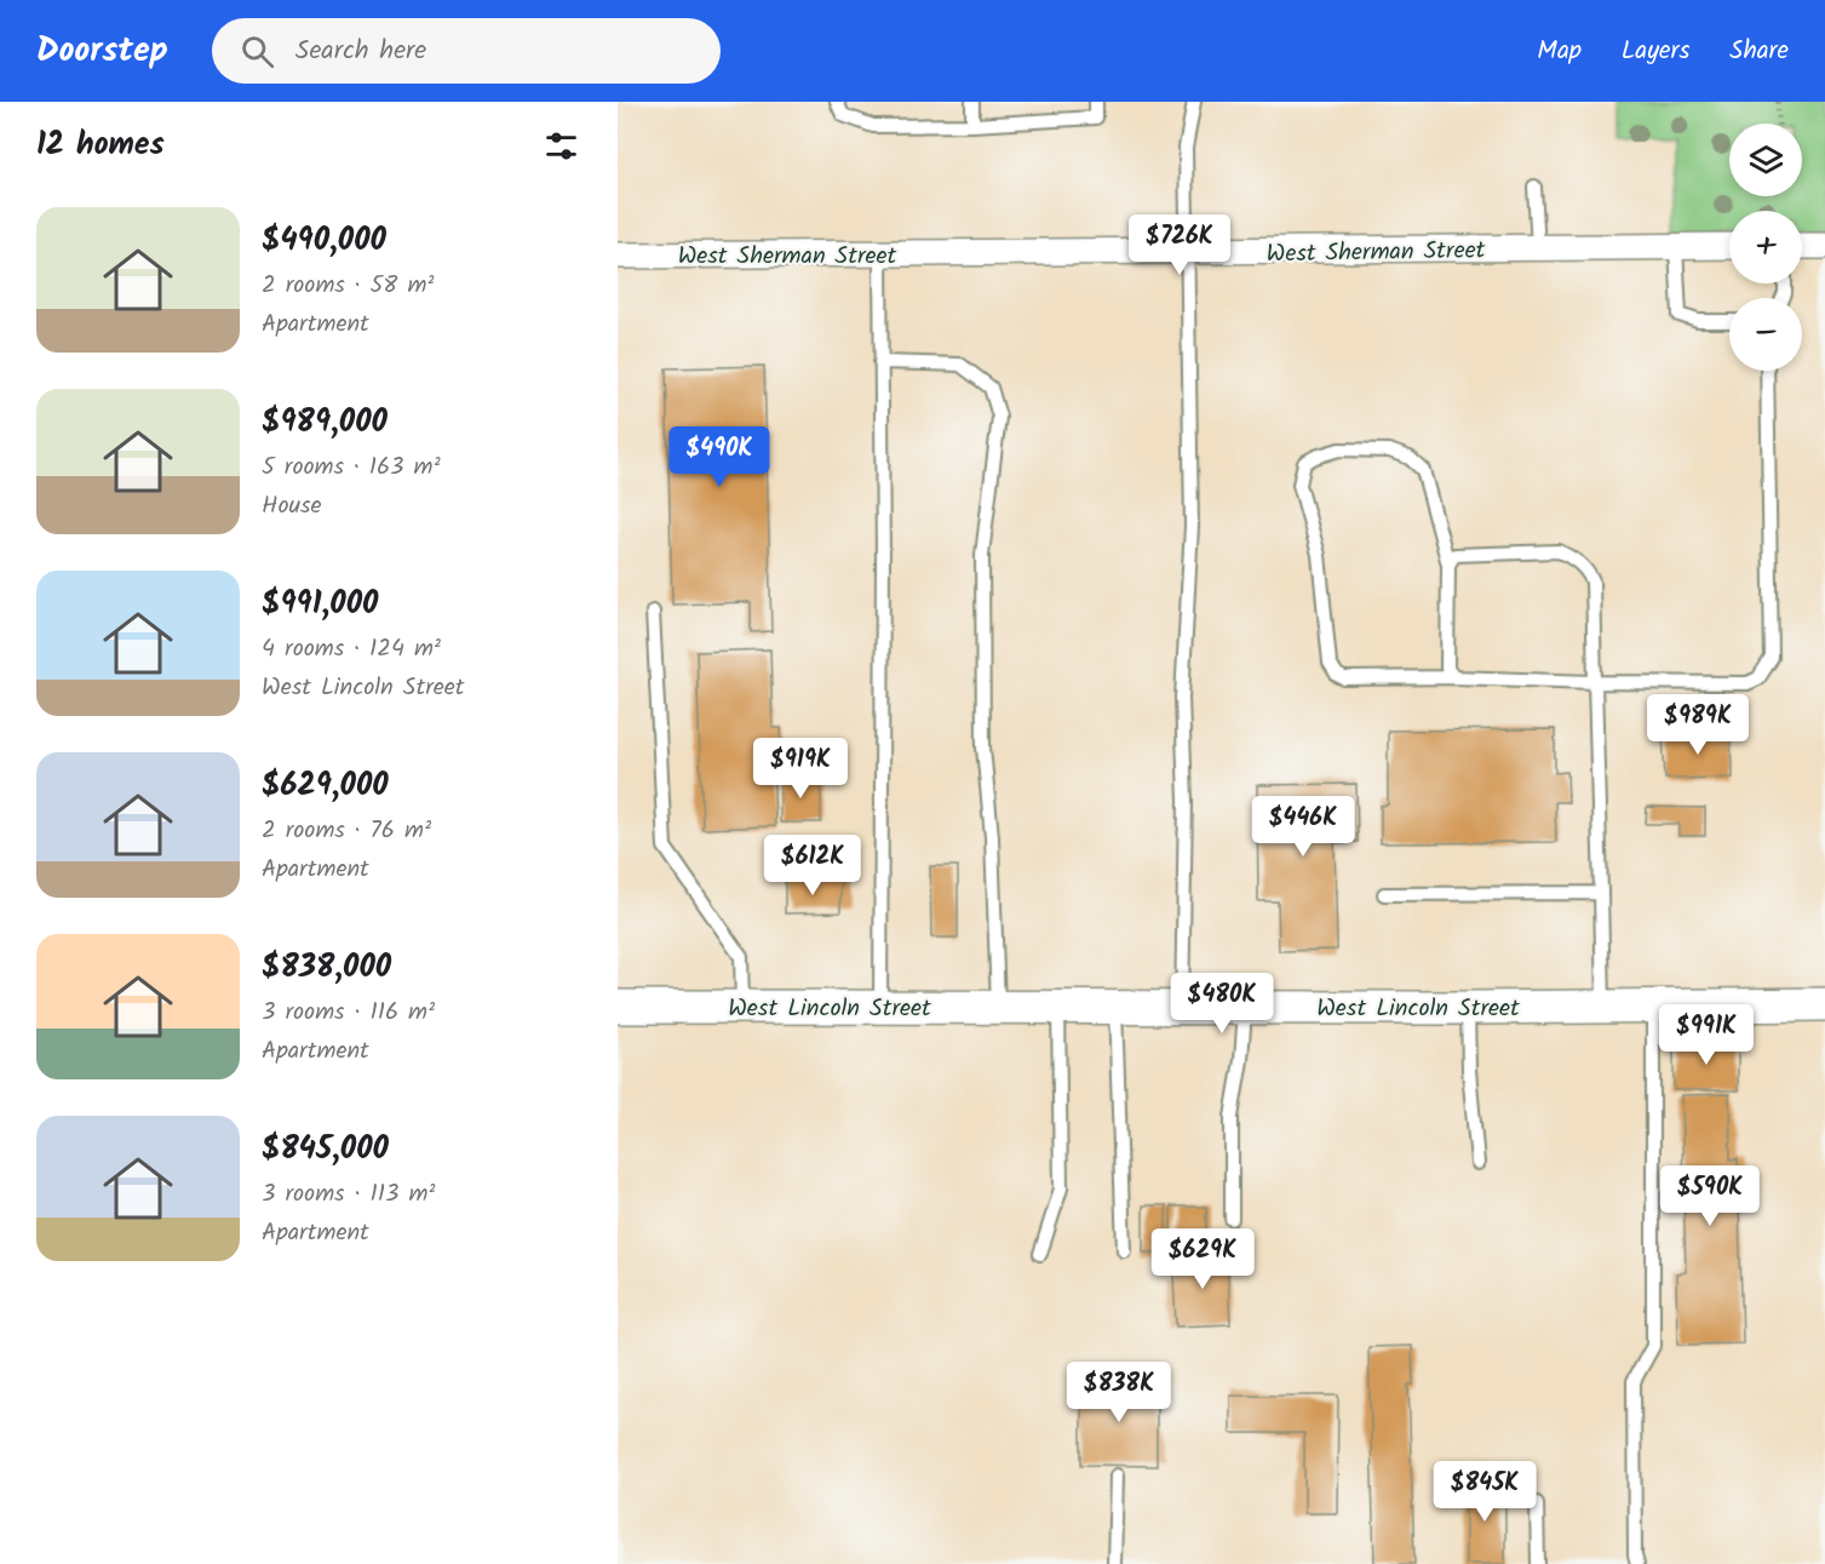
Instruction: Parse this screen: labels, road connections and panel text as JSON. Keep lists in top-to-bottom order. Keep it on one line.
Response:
{"streets":{"street":["West Sherman Street","West Lincoln Street"]},"page":{"header":"Doorstep","search":"Search here","nav":["Map","Layers","Share"],"heading":"12 homes","map_buttons":["+","−"],"list":[{"name":"$490,000","note":"2 rooms · 58 m² · Apartment"},{"name":"$989,000","note":"5 rooms · 163 m² · House"},{"name":"$991,000","note":"4 rooms · 124 m² · West Lincoln Street"},{"name":"$629,000","note":"2 rooms · 76 m² · Apartment"},{"name":"$838,000","note":"3 rooms · 116 m² · Apartment"},{"name":"$845,000","note":"3 rooms · 113 m² · Apartment"}],"price":["$726K","$490K","$989K","$919K","$446K","$612K","$480K","$991K","$590K","$629K","$838K","$845K"]}}
